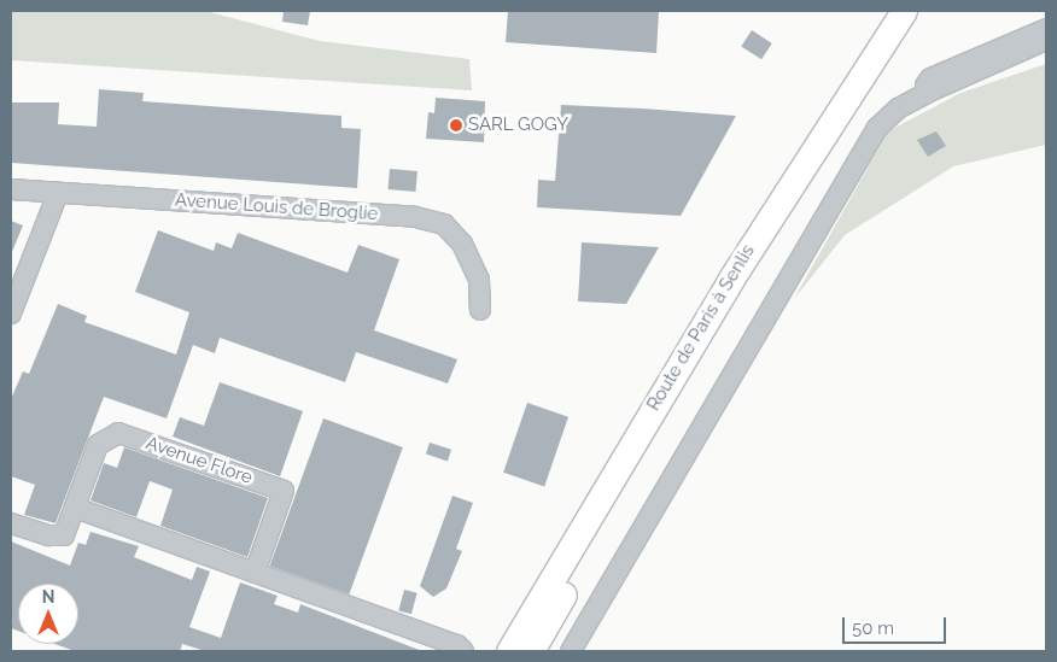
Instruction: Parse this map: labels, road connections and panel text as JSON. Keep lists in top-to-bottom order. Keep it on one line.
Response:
{"streets":{"main road":["Route de Paris à Senlis"],"street":["Avenue Louis de Broglie","Avenue Flore"]},"places":["SARL GOGY"],"scale_bar":"50 m","north":"top"}
